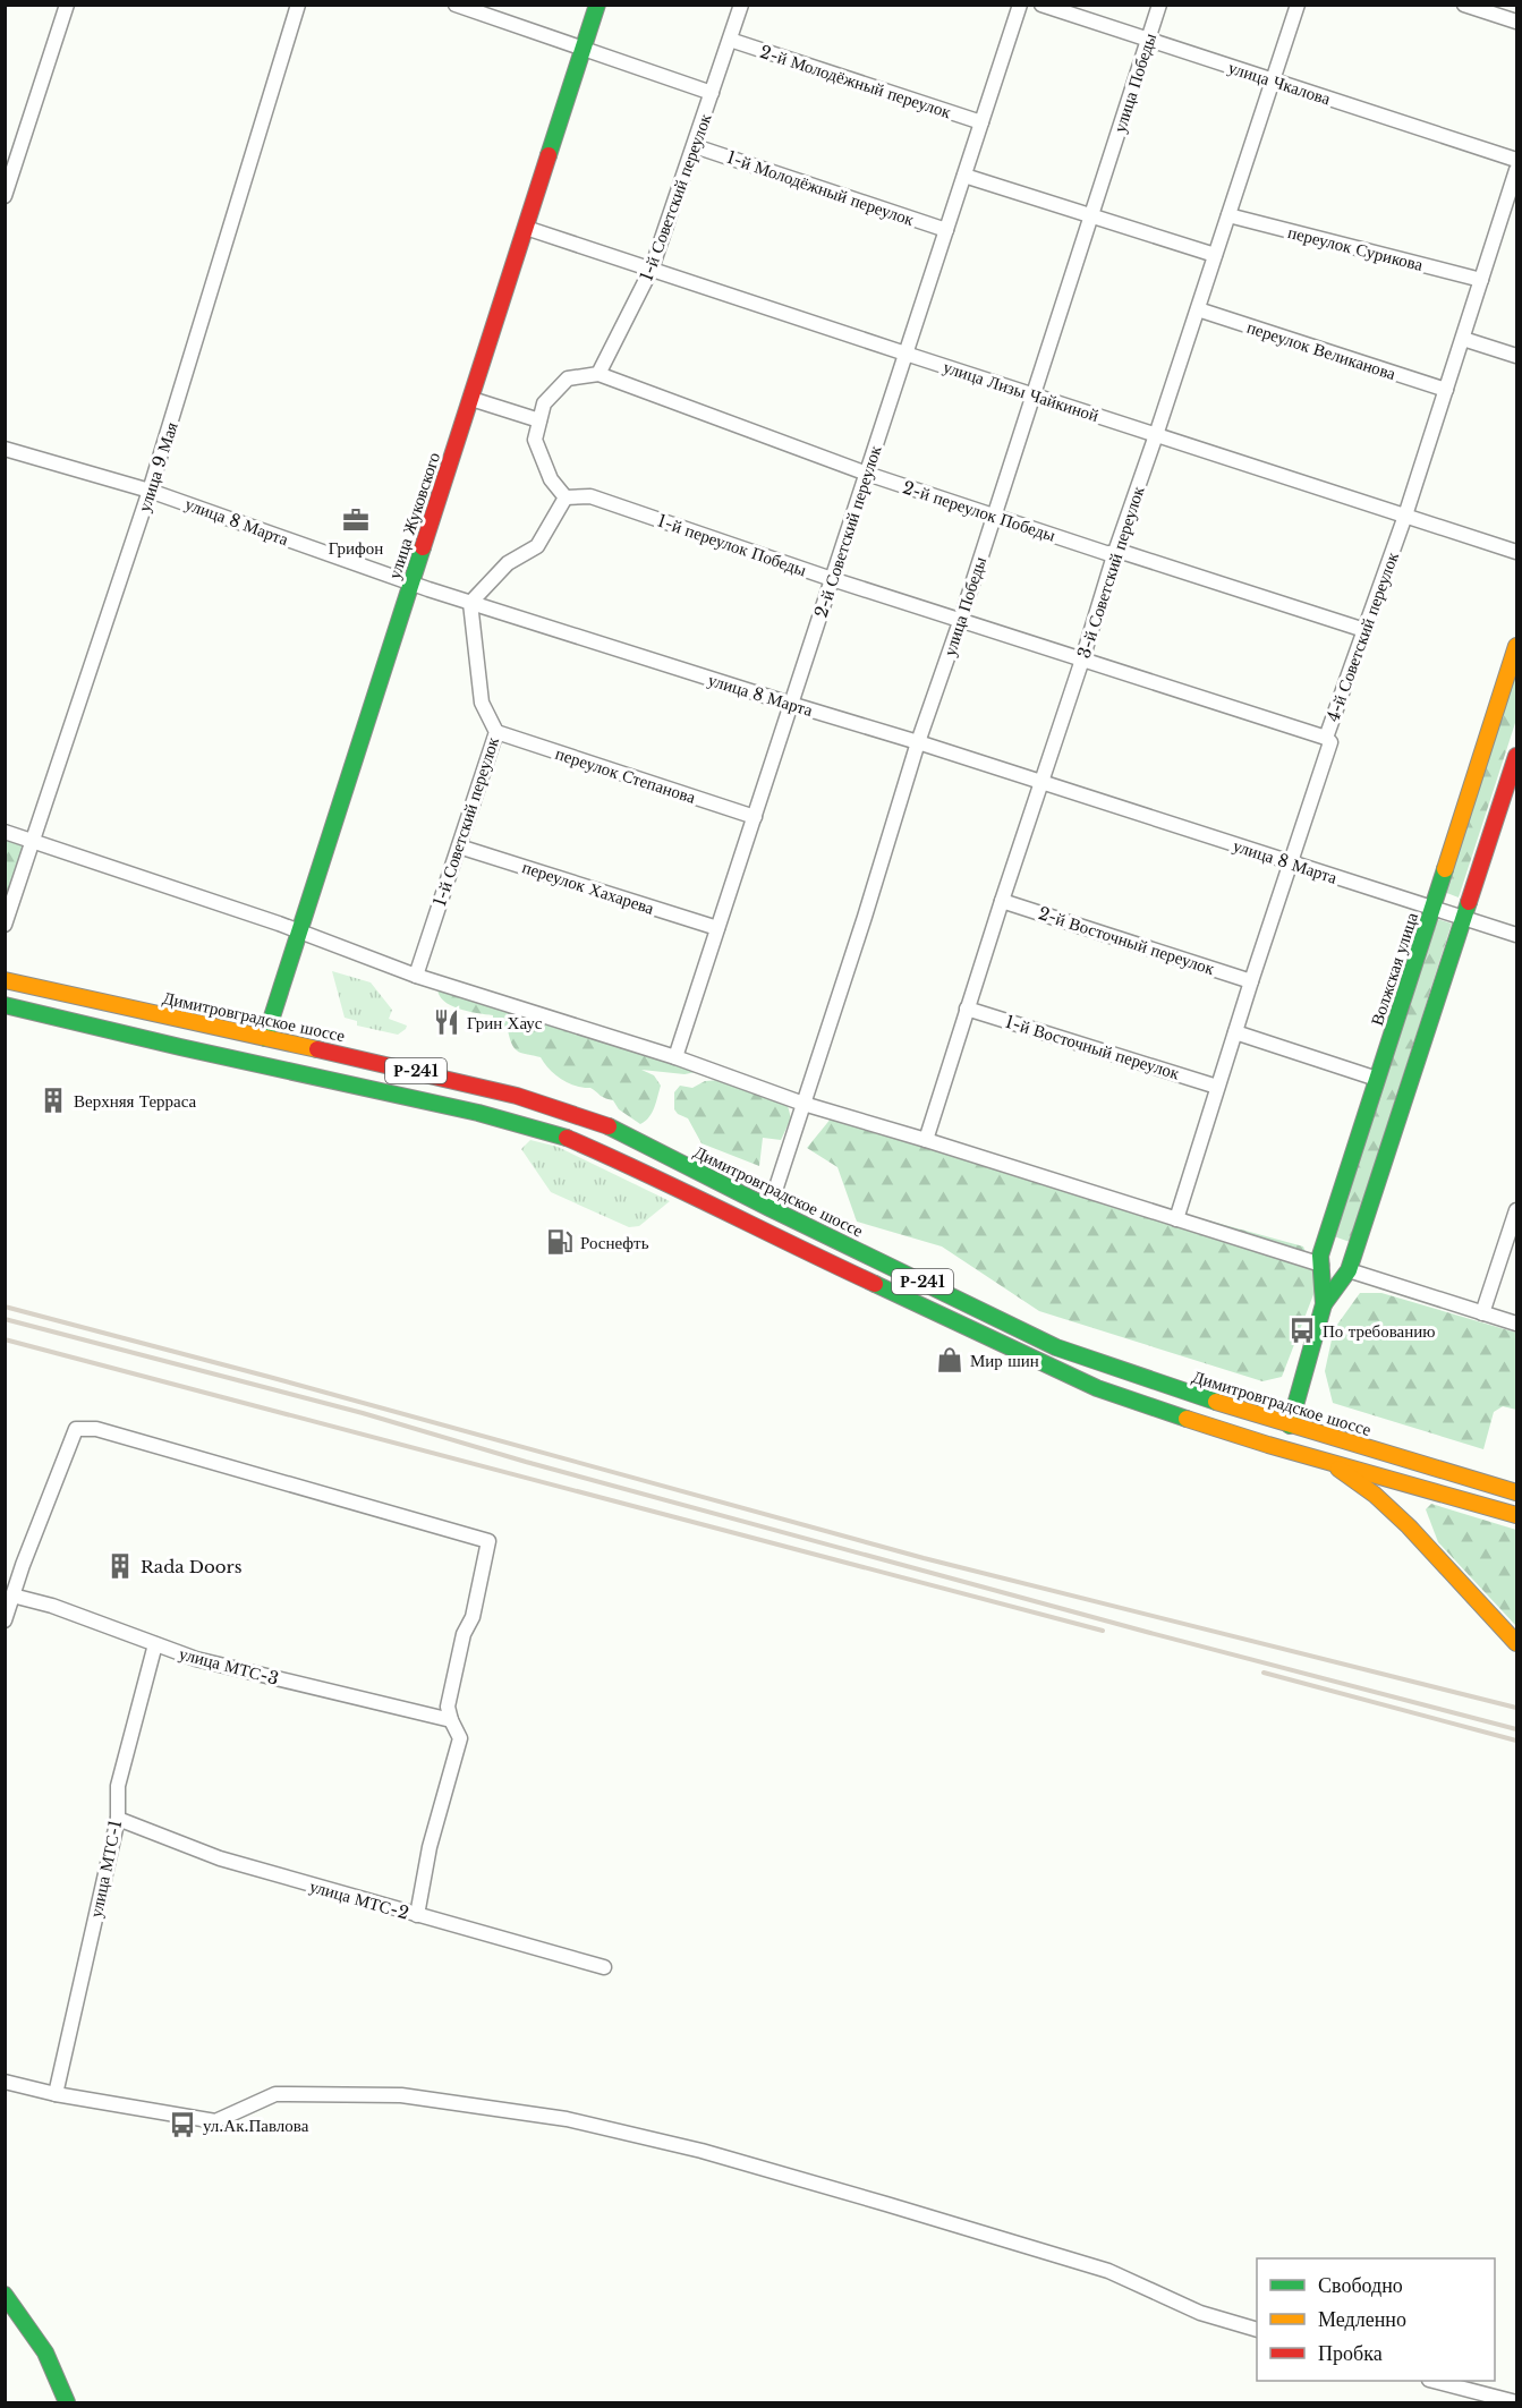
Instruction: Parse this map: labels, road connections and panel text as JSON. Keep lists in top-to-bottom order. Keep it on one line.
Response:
{"streets":{"main road":["улица Жуковского","Волжская улица","Димитровградское шоссе","Р-241"],"street":["2-й Молодёжный переулок","улица Победы","улица Чкалова","1-й Молодёжный переулок","1-й Советский переулок","переулок Сурикова","переулок Великанова","улица Лизы Чайкиной","улица 9 Мая","2-й переулок Победы","улица 8 Марта","2-й Советский переулок","1-й переулок Победы","3-й Советский переулок","4-й Советский переулок","переулок Степанова","переулок Хахарева","2-й Восточный переулок","1-й Восточный переулок","улица МТС-3","улица МТС-1","улица МТС-2"]},"crossings":[["2-й Молодёжный переулок","1-й Советский переулок"],["2-й Молодёжный переулок","2-й Советский переулок"],["улица Победы","улица Чкалова"],["улица Победы","улица Лизы Чайкиной"],["улица Победы","2-й переулок Победы"],["улица Победы","улица 8 Марта"],["улица Победы","1-й переулок Победы"],["улица Победы","Димитровградское шоссе"],["улица Чкалова","3-й Советский переулок"],["1-й Молодёжный переулок","1-й Советский переулок"],["1-й Молодёжный переулок","2-й Советский переулок"],["1-й Советский переулок","улица Лизы Чайкиной"],["1-й Советский переулок","2-й переулок Победы"],["1-й Советский переулок","улица 8 Марта"],["1-й Советский переулок","переулок Степанова"],["1-й Советский переулок","переулок Хахарева"],["переулок Сурикова","3-й Советский переулок"],["переулок Сурикова","4-й Советский переулок"],["переулок Великанова","3-й Советский переулок"],["переулок Великанова","4-й Советский переулок"],["улица Лизы Чайкиной","улица Жуковского"],["улица Лизы Чайкиной","2-й Советский переулок"],["улица Лизы Чайкиной","3-й Советский переулок"],["улица Лизы Чайкиной","4-й Советский переулок"],["улица 9 Мая","улица 8 Марта"],["2-й переулок Победы","2-й Советский переулок"],["2-й переулок Победы","3-й Советский переулок"],["2-й переулок Победы","4-й Советский переулок"],["улица Жуковского","улица 8 Марта"],["улица Жуковского","Димитровградское шоссе"],["улица Жуковского","Р-241"],["улица 8 Марта","2-й Советский переулок"],["улица 8 Марта","3-й Советский переулок"],["улица 8 Марта","4-й Советский переулок"],["улица 8 Марта","Волжская улица"],["2-й Советский переулок","1-й переулок Победы"],["2-й Советский переулок","переулок Степанова"],["2-й Советский переулок","переулок Хахарева"],["1-й переулок Победы","3-й Советский переулок"],["1-й переулок Победы","4-й Советский переулок"],["3-й Советский переулок","2-й Восточный переулок"],["3-й Советский переулок","1-й Восточный переулок"],["4-й Советский переулок","2-й Восточный переулок"],["4-й Советский переулок","1-й Восточный переулок"],["Волжская улица","Димитровградское шоссе"],["Волжская улица","Р-241"],["улица МТС-3","улица МТС-1"],["улица МТС-1","улица МТС-2"]],"places":{"office":["Грифон"],"restaurant":["Грин Хаус"],"building":["Верхняя Терраса","Rada Doors"],"fuel station":["Роснефть"],"bus stop":["По требованию","ул.Ак.Павлова"],"shop":["Мир шин"]},"legend":["Свободно","Медленно","Пробка"]}
